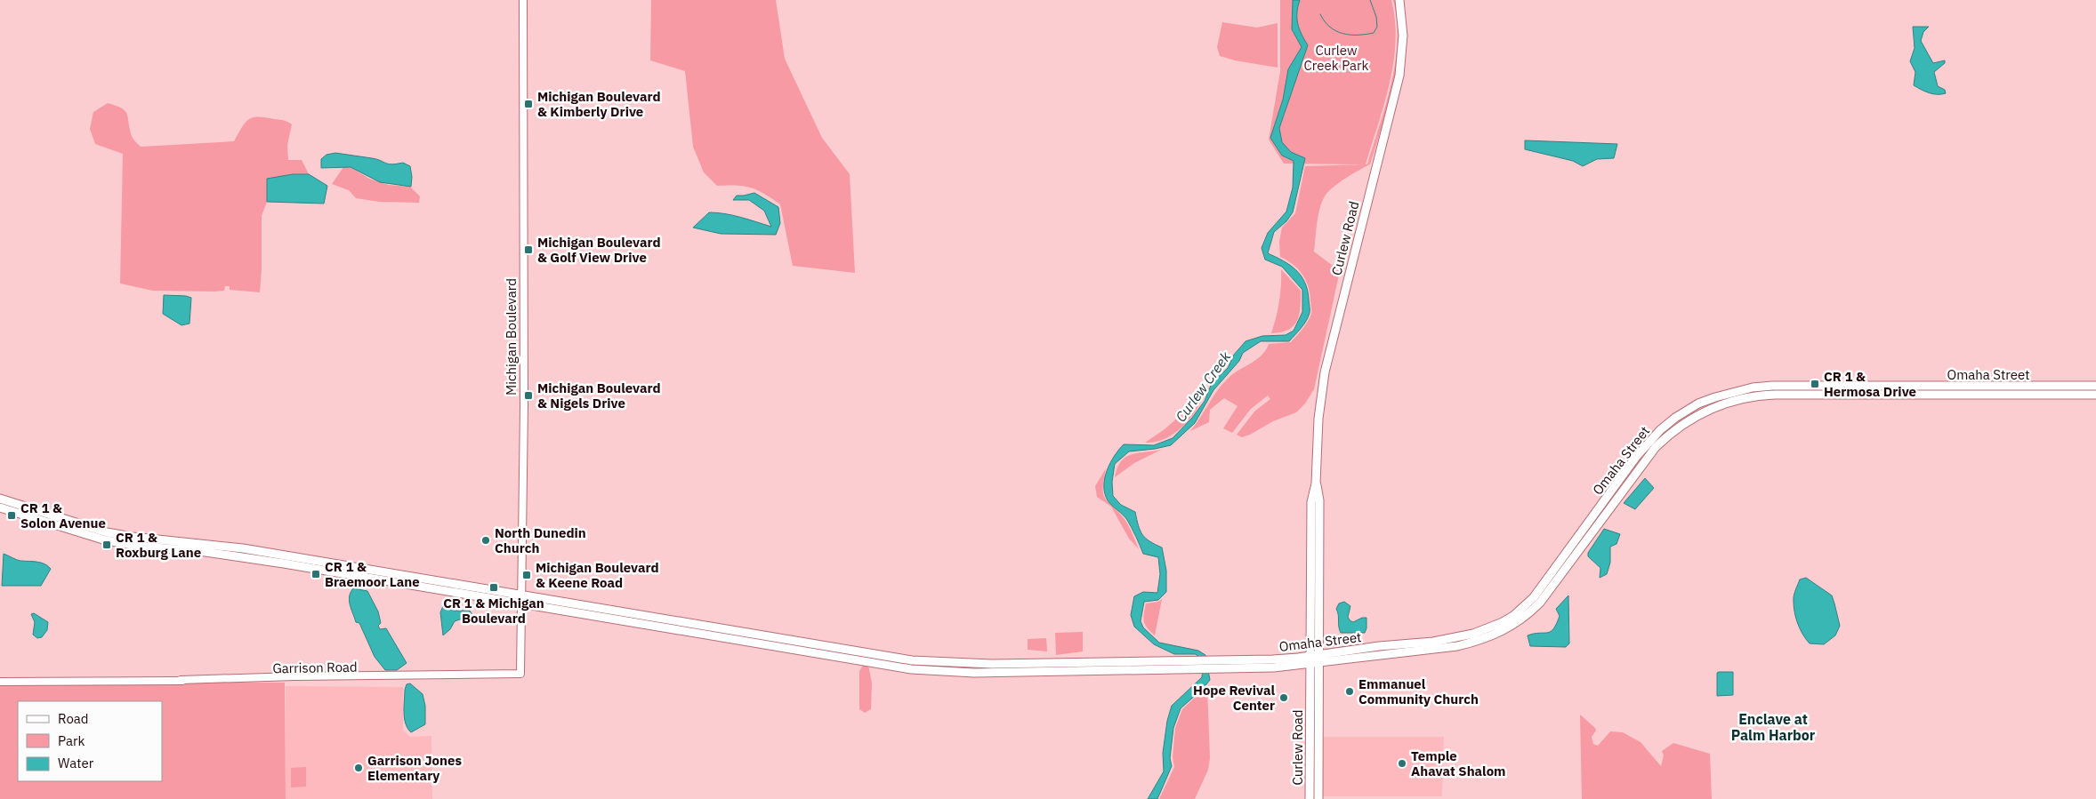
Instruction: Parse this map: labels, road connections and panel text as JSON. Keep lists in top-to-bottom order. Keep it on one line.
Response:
{"streets":{"main road":["Curlew Road","Omaha Street"],"street":["Michigan Boulevard","Garrison Road"]},"crossings":[["Curlew Road","Omaha Street"],["Michigan Boulevard","Omaha Street"],["Michigan Boulevard","Garrison Road"]],"districts":["Enclave at Palm Harbor"],"water":["Curlew Creek"],"parks":["Curlew Creek Park"],"places":{"transit":["Michigan Boulevard & Kimberly Drive","Michigan Boulevard & Golf View Drive","CR 1 & Hermosa Drive","Michigan Boulevard & Nigels Drive","CR 1 & Solon Avenue","CR 1 & Roxburg Lane","CR 1 & Braemoor Lane","Michigan Boulevard & Keene Road","CR 1 & Michigan Boulevard"],"other":["North Dunedin Church","Emmanuel Community Church","Hope Revival Center","Temple Ahavat Shalom","Garrison Jones Elementary"]},"legend":["Road","Park","Water"]}
